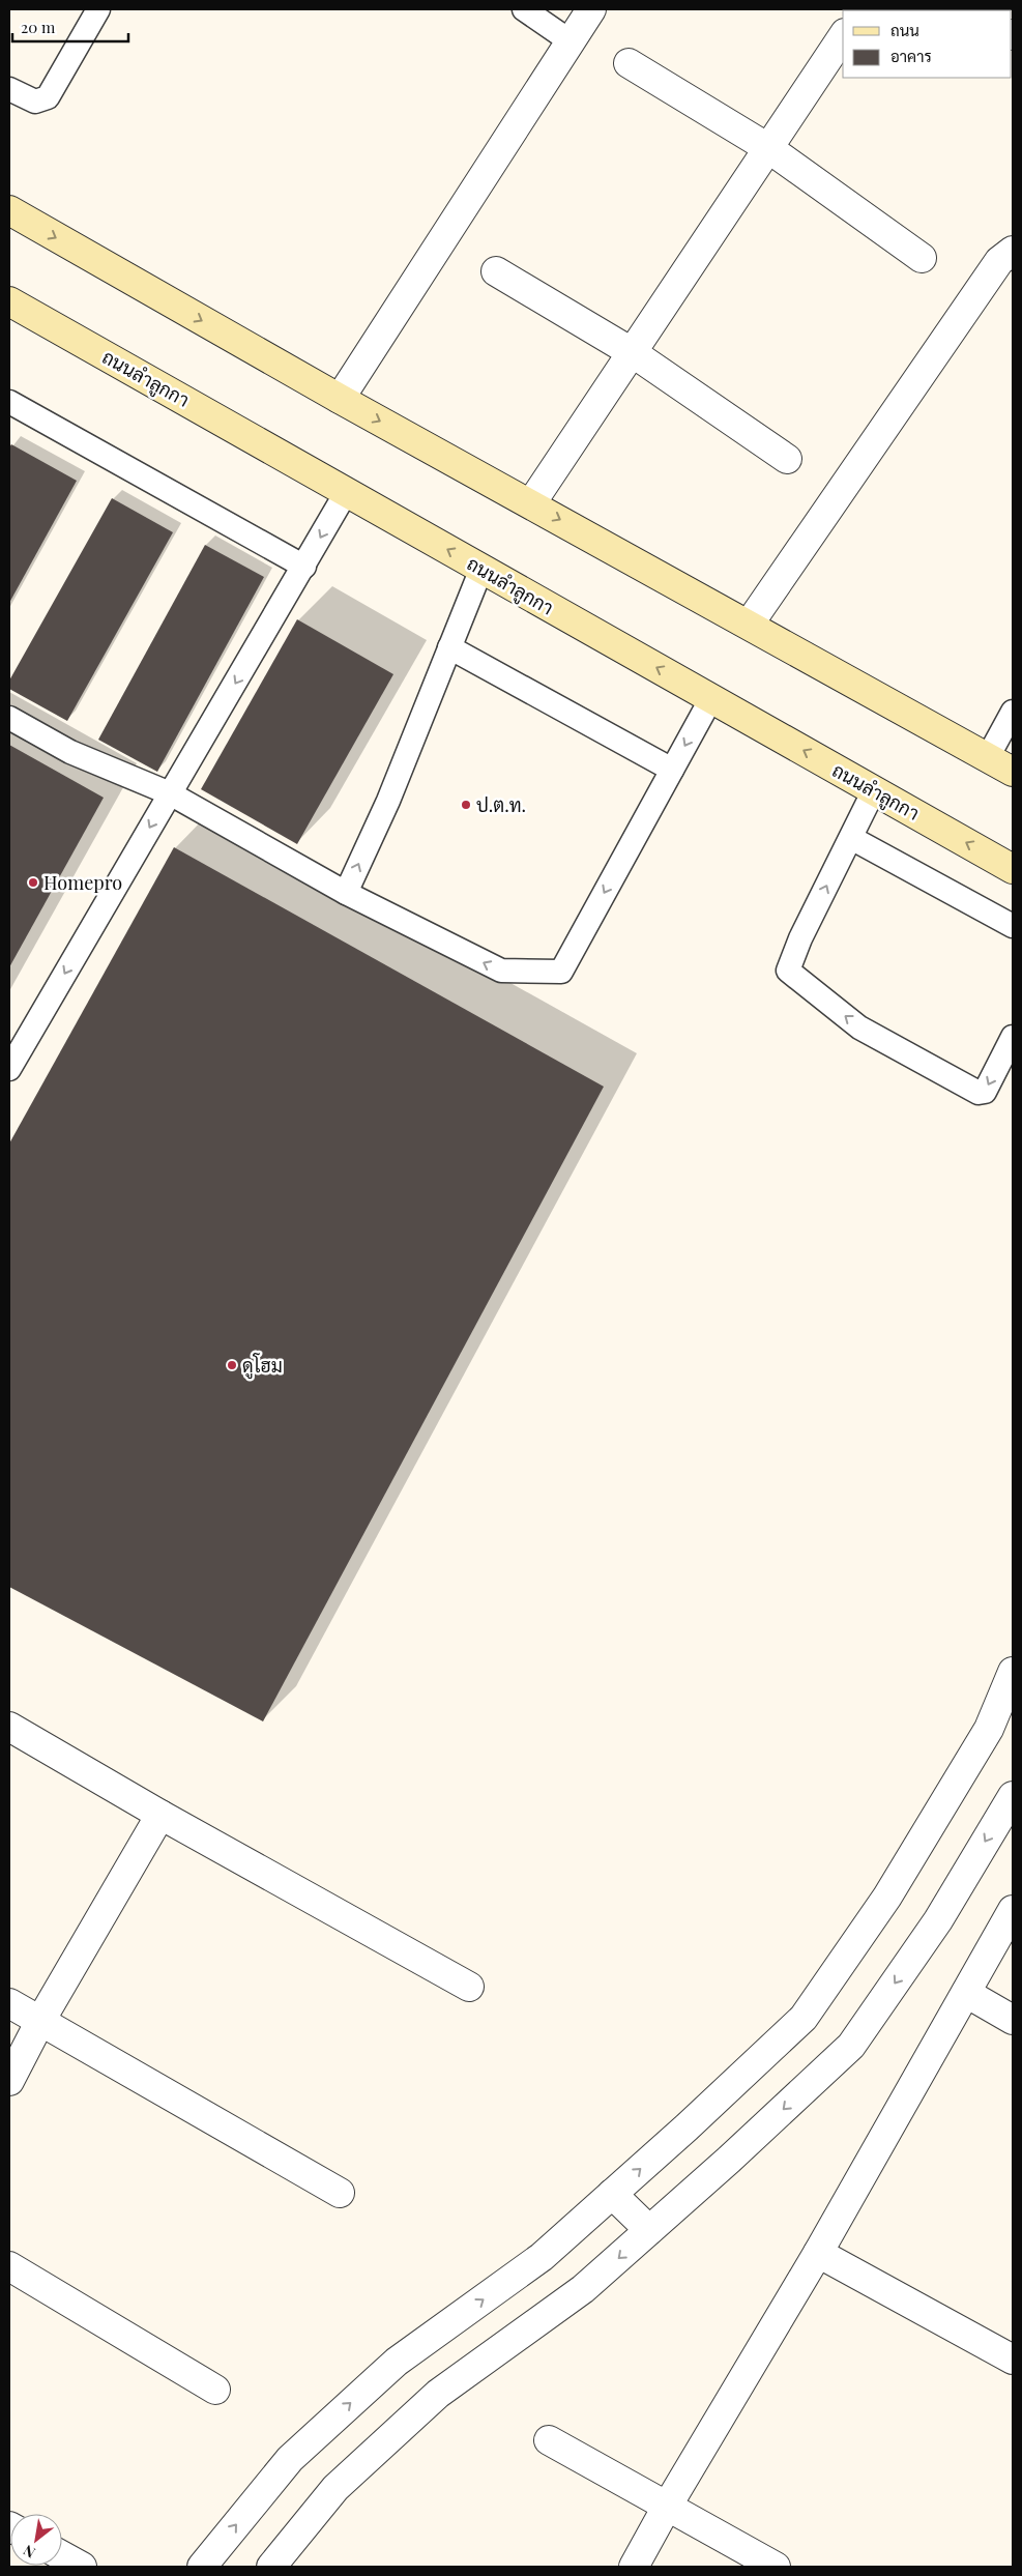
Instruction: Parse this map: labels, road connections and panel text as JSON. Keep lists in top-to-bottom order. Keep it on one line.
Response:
{"streets":{"main road":["ถนนลำลูกกา"]},"places":["ป.ต.ท.","Homepro","ดูโฮม"],"legend":["ถนน","อาคาร"],"scale_bar":"20 m","north":"bottom left"}
